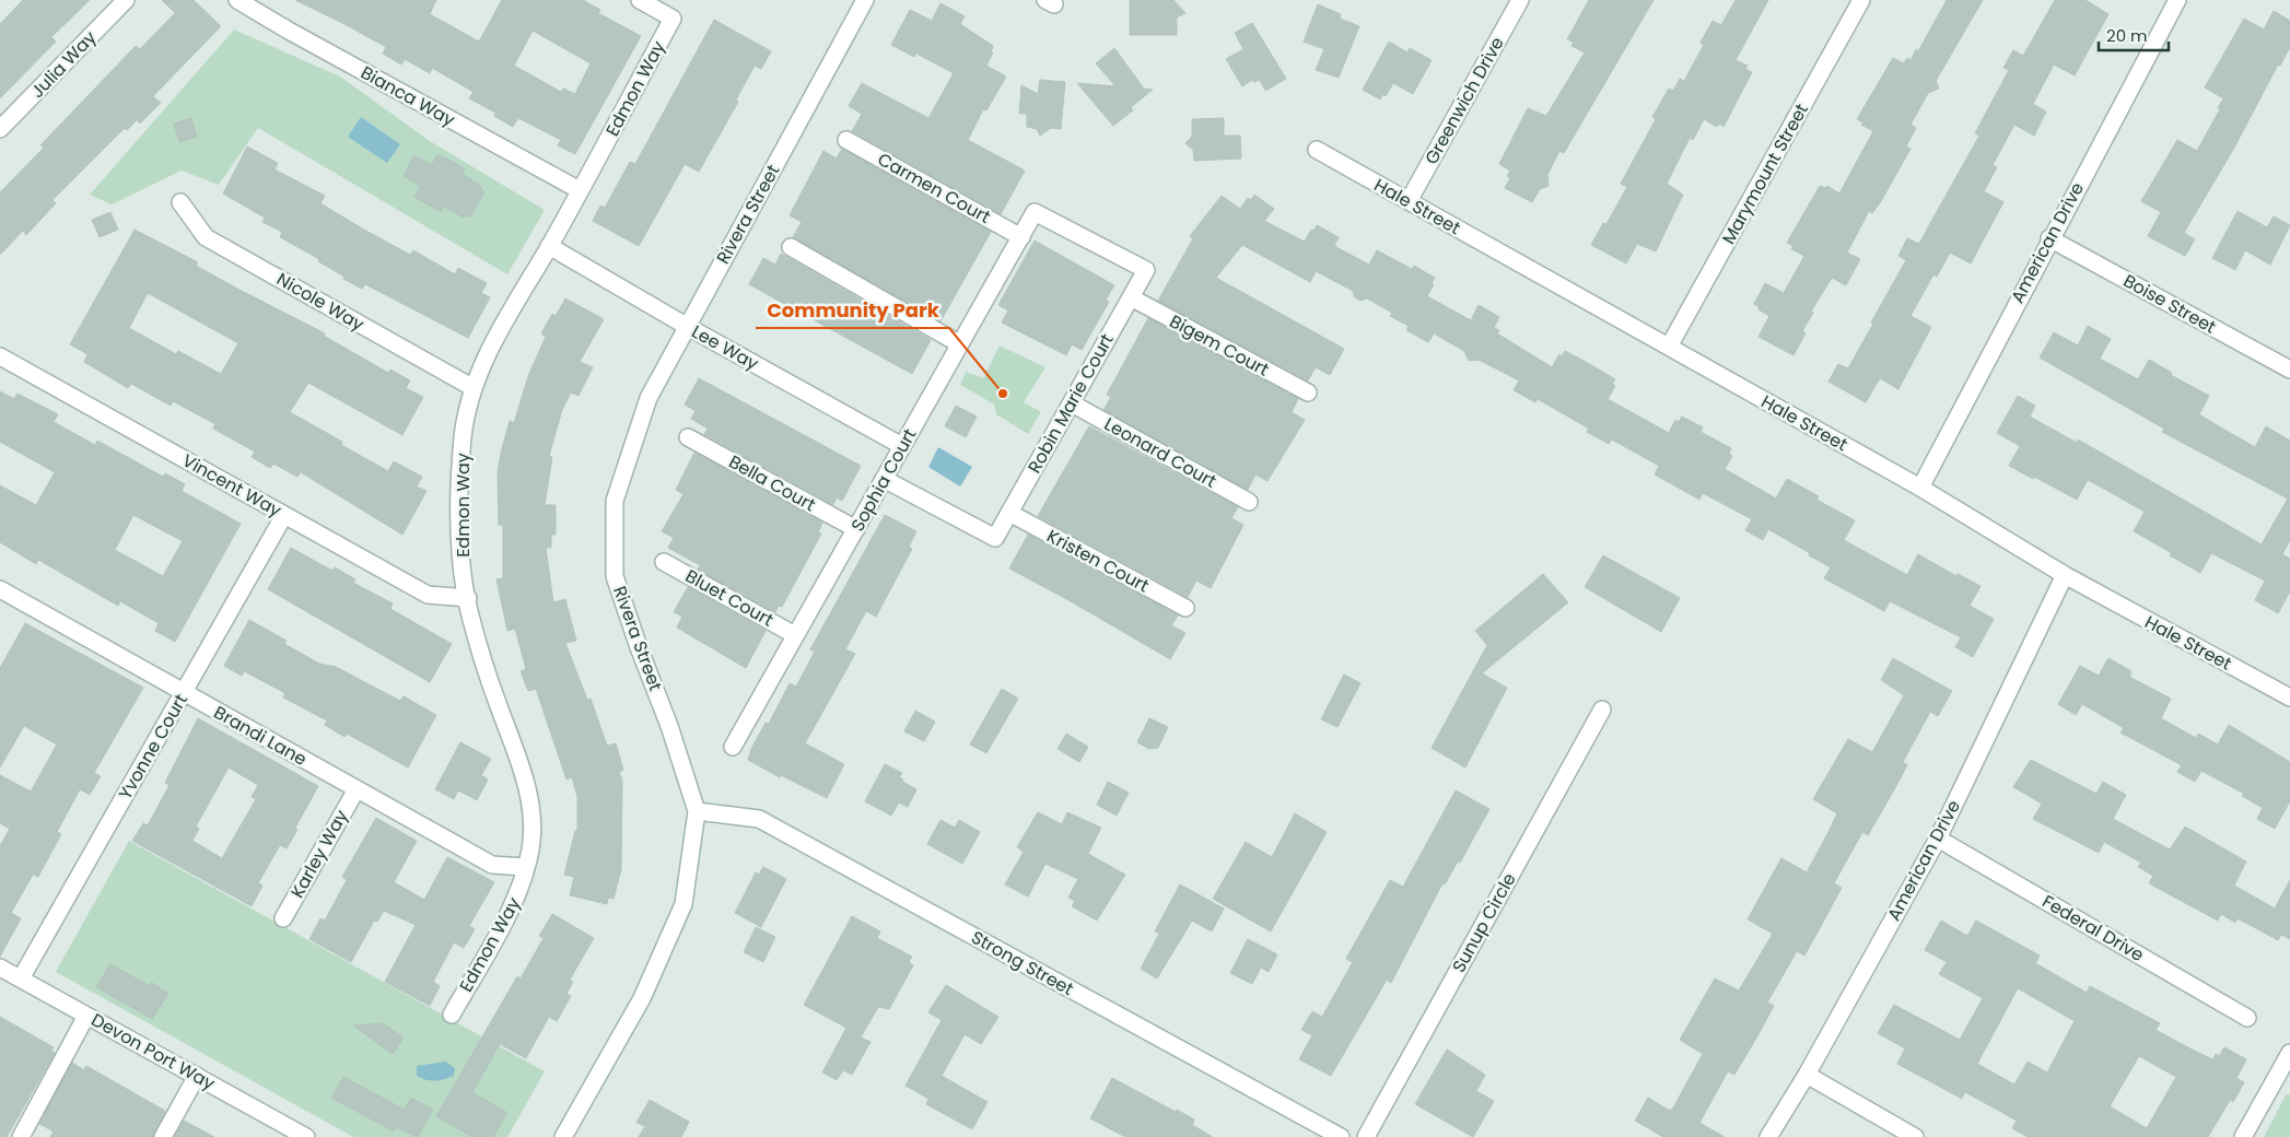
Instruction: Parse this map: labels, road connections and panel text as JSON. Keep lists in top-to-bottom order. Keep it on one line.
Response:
{"streets":{"street":["Julia Way","Edmon Way","Bianca Way","Greenwich Drive","Marymount Street","Carmen Court","Hale Street","Rivera Street","American Drive","Nicole Way","Boise Street","Bigem Court","Lee Way","Robin Marie Court","Leonard Court","Sophia Court","Bella Court","Vincent Way","Kristen Court","Bluet Court","Brandi Lane","Yvonne Court","Karley Way","Sunup Circle","Federal Drive","Strong Street","Devon Port Way"]},"crossings":[["Edmon Way","Bianca Way"],["Edmon Way","Nicole Way"],["Edmon Way","Lee Way"],["Edmon Way","Vincent Way"],["Edmon Way","Brandi Lane"],["Greenwich Drive","Hale Street"],["Marymount Street","Hale Street"],["Carmen Court","Sophia Court"],["Hale Street","American Drive"],["Rivera Street","Lee Way"],["Rivera Street","Strong Street"],["American Drive","Boise Street"],["American Drive","Federal Drive"],["Bigem Court","Robin Marie Court"],["Lee Way","Sophia Court"],["Robin Marie Court","Leonard Court"],["Robin Marie Court","Sophia Court"],["Robin Marie Court","Kristen Court"],["Sophia Court","Bella Court"],["Sophia Court","Bluet Court"],["Vincent Way","Yvonne Court"],["Brandi Lane","Yvonne Court"],["Brandi Lane","Karley Way"],["Yvonne Court","Devon Port Way"]],"places":["Community Park"],"scale_bar":"20 m"}
